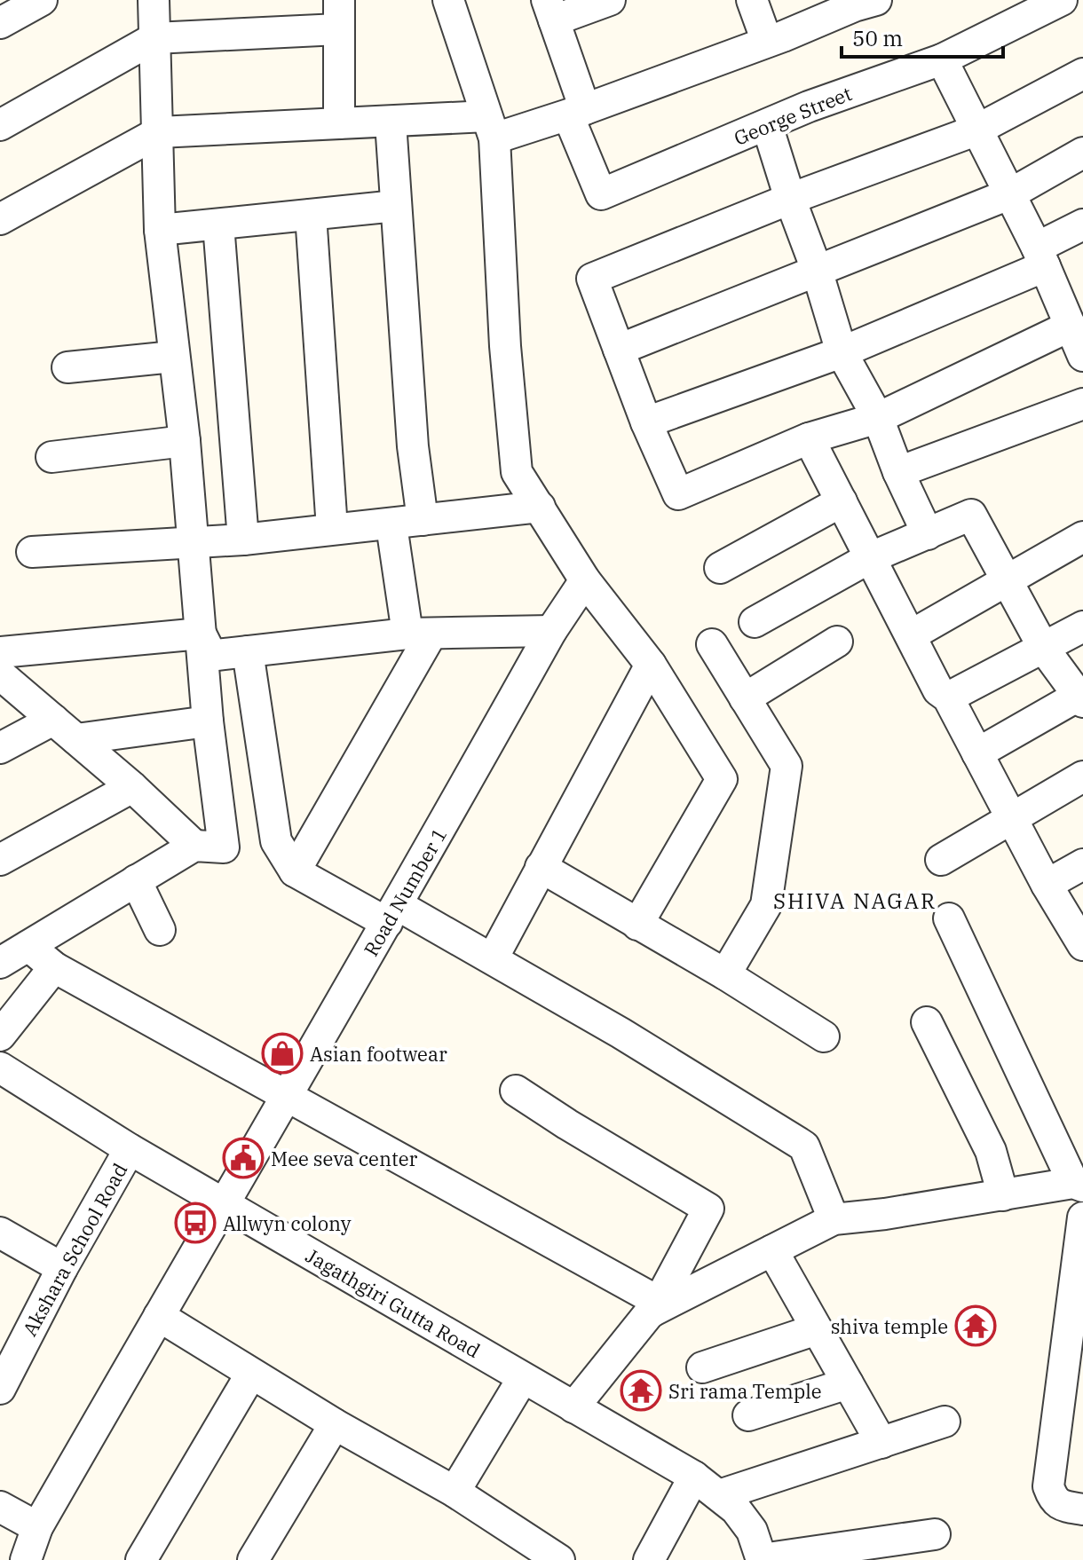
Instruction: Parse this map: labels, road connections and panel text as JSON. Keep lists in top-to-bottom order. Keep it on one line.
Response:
{"streets":{"street":["George Street","Road Number 1","Akshara School Road","Jagathgiri Gutta Road"]},"crossings":[["Road Number 1","Jagathgiri Gutta Road"],["Akshara School Road","Jagathgiri Gutta Road"]],"districts":["SHIVA NAGAR"],"places":{"shop":["Asian footwear"],"public building":["Mee seva center"],"bus stop":["Allwyn colony"],"temple":["shiva temple","Sri rama Temple"]},"scale_bar":"50 m"}
